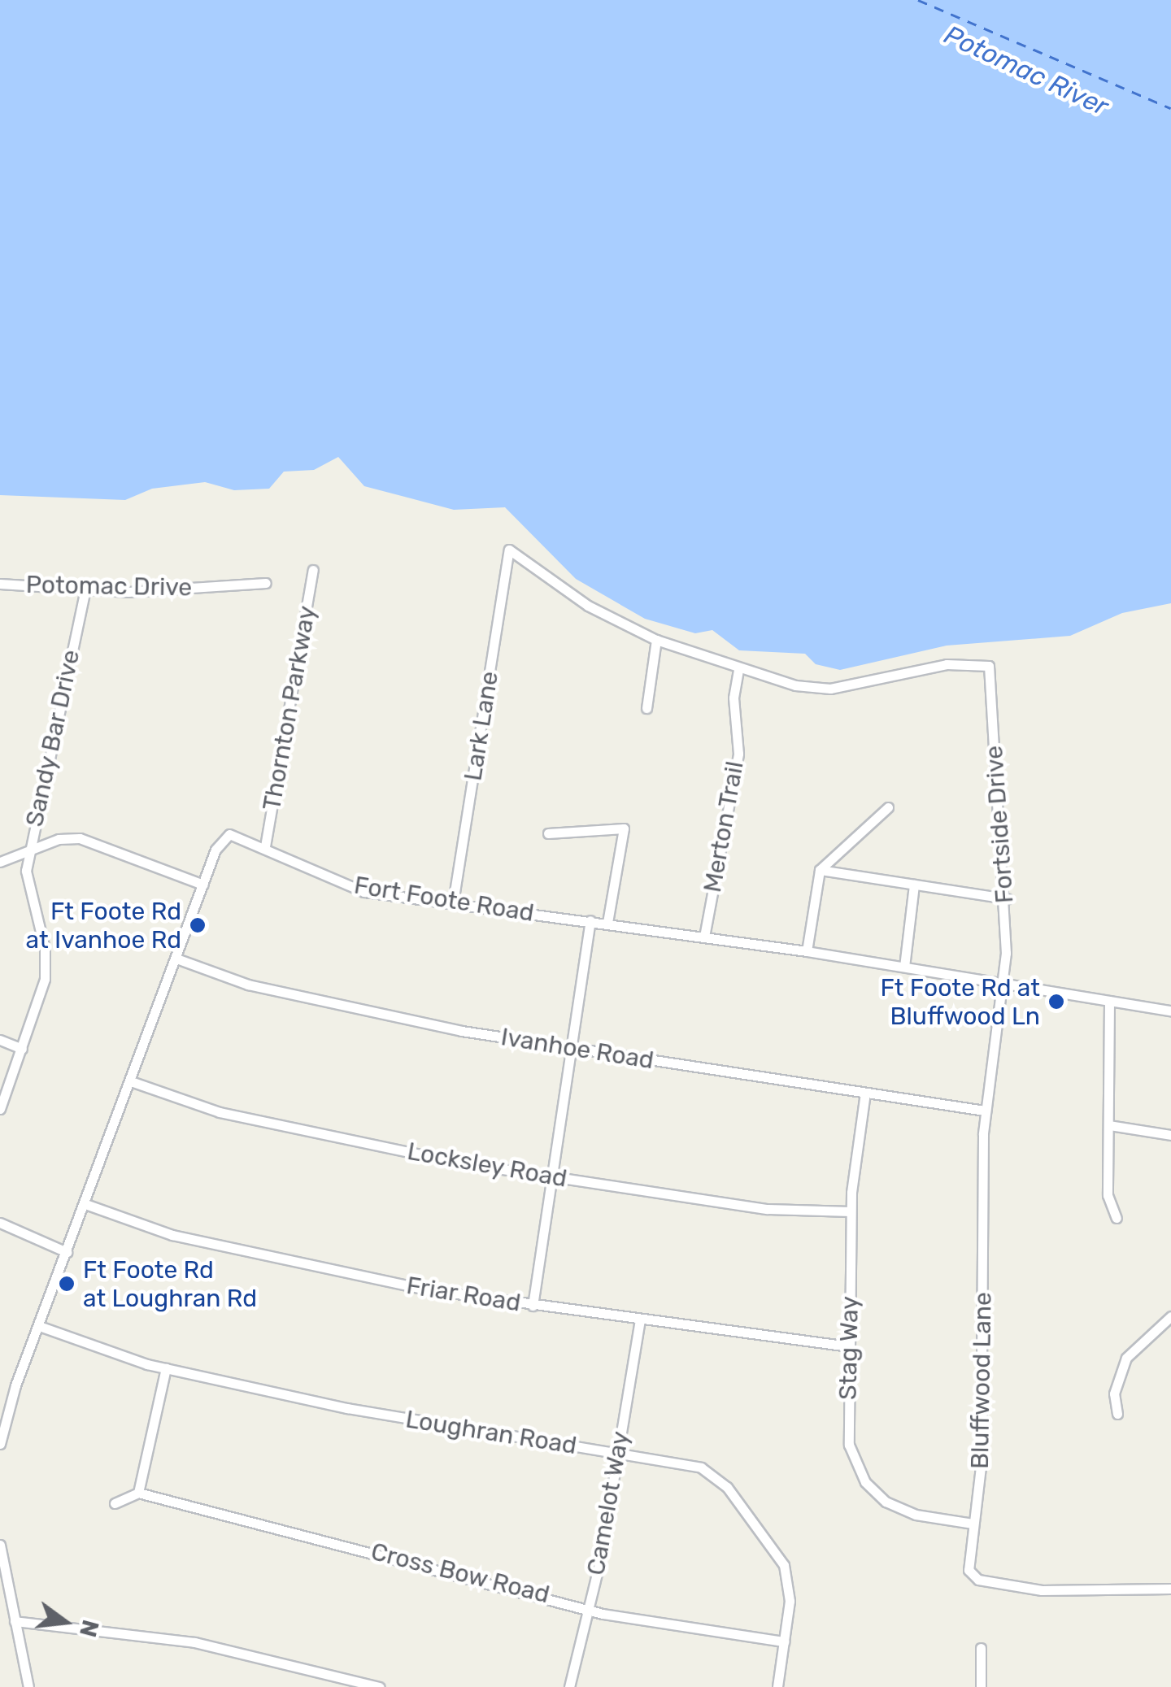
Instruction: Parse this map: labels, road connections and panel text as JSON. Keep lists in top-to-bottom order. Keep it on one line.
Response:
{"streets":{"street":["Potomac Drive","Thornton Parkway","Lark Lane","Sandy Bar Drive","Fortside Drive","Merton Trail","Fort Foote Road","Ivanhoe Road","Locksley Road","Friar Road","Stag Way","Bluffwood Lane","Loughran Road","Camelot Way","Cross Bow Road"]},"crossings":[["Potomac Drive","Sandy Bar Drive"],["Thornton Parkway","Fort Foote Road"],["Lark Lane","Fort Foote Road"],["Sandy Bar Drive","Fort Foote Road"],["Fortside Drive","Merton Trail"],["Fortside Drive","Fort Foote Road"],["Fortside Drive","Bluffwood Lane"],["Merton Trail","Fort Foote Road"],["Fort Foote Road","Ivanhoe Road"],["Fort Foote Road","Locksley Road"],["Fort Foote Road","Friar Road"],["Fort Foote Road","Bluffwood Lane"],["Fort Foote Road","Loughran Road"],["Ivanhoe Road","Stag Way"],["Ivanhoe Road","Bluffwood Lane"],["Locksley Road","Stag Way"],["Friar Road","Stag Way"],["Friar Road","Camelot Way"],["Stag Way","Bluffwood Lane"],["Loughran Road","Camelot Way"],["Loughran Road","Cross Bow Road"],["Camelot Way","Cross Bow Road"]],"water":["Potomac River"],"places":["Ft Foote Rd at Ivanhoe Rd","Ft Foote Rd at Bluffwood Ln","Ft Foote Rd at Loughran Rd"],"north":"right"}
